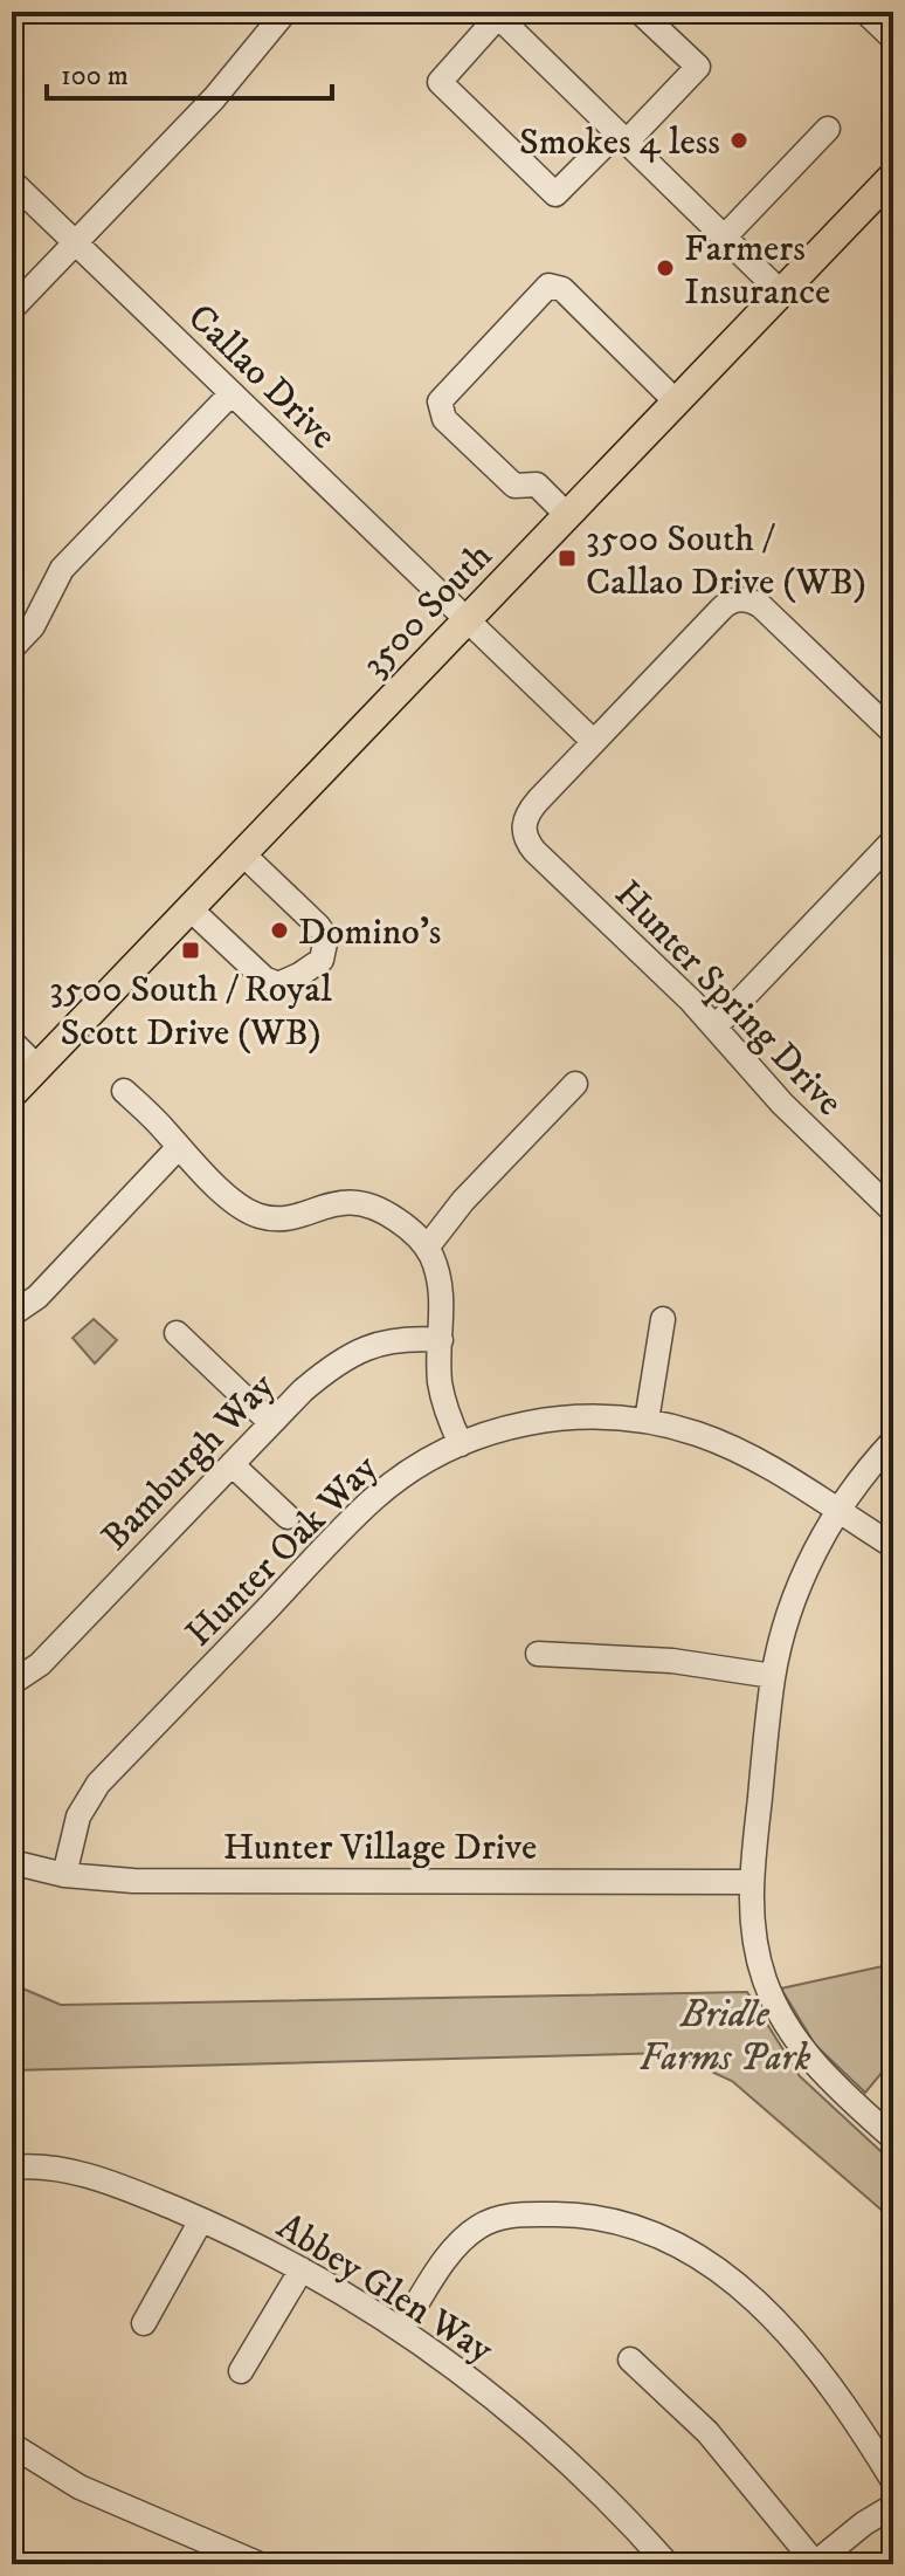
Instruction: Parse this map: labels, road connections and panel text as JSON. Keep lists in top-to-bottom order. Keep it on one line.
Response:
{"streets":{"main road":["3500 South"],"street":["Callao Drive","Hunter Spring Drive","Bamburgh Way","Hunter Oak Way","Hunter Village Drive","Abbey Glen Way"]},"crossings":[["Callao Drive","3500 South"],["Callao Drive","Hunter Spring Drive"],["Hunter Oak Way","Hunter Village Drive"]],"parks":["Bridle Farms Park"],"places":{"other":["Smokes 4 less","Farmers Insurance","Domino's"],"transit":["3500 South / Callao Drive (WB)","3500 South / Royal Scott Drive (WB)"]},"scale_bar":"100 m"}
